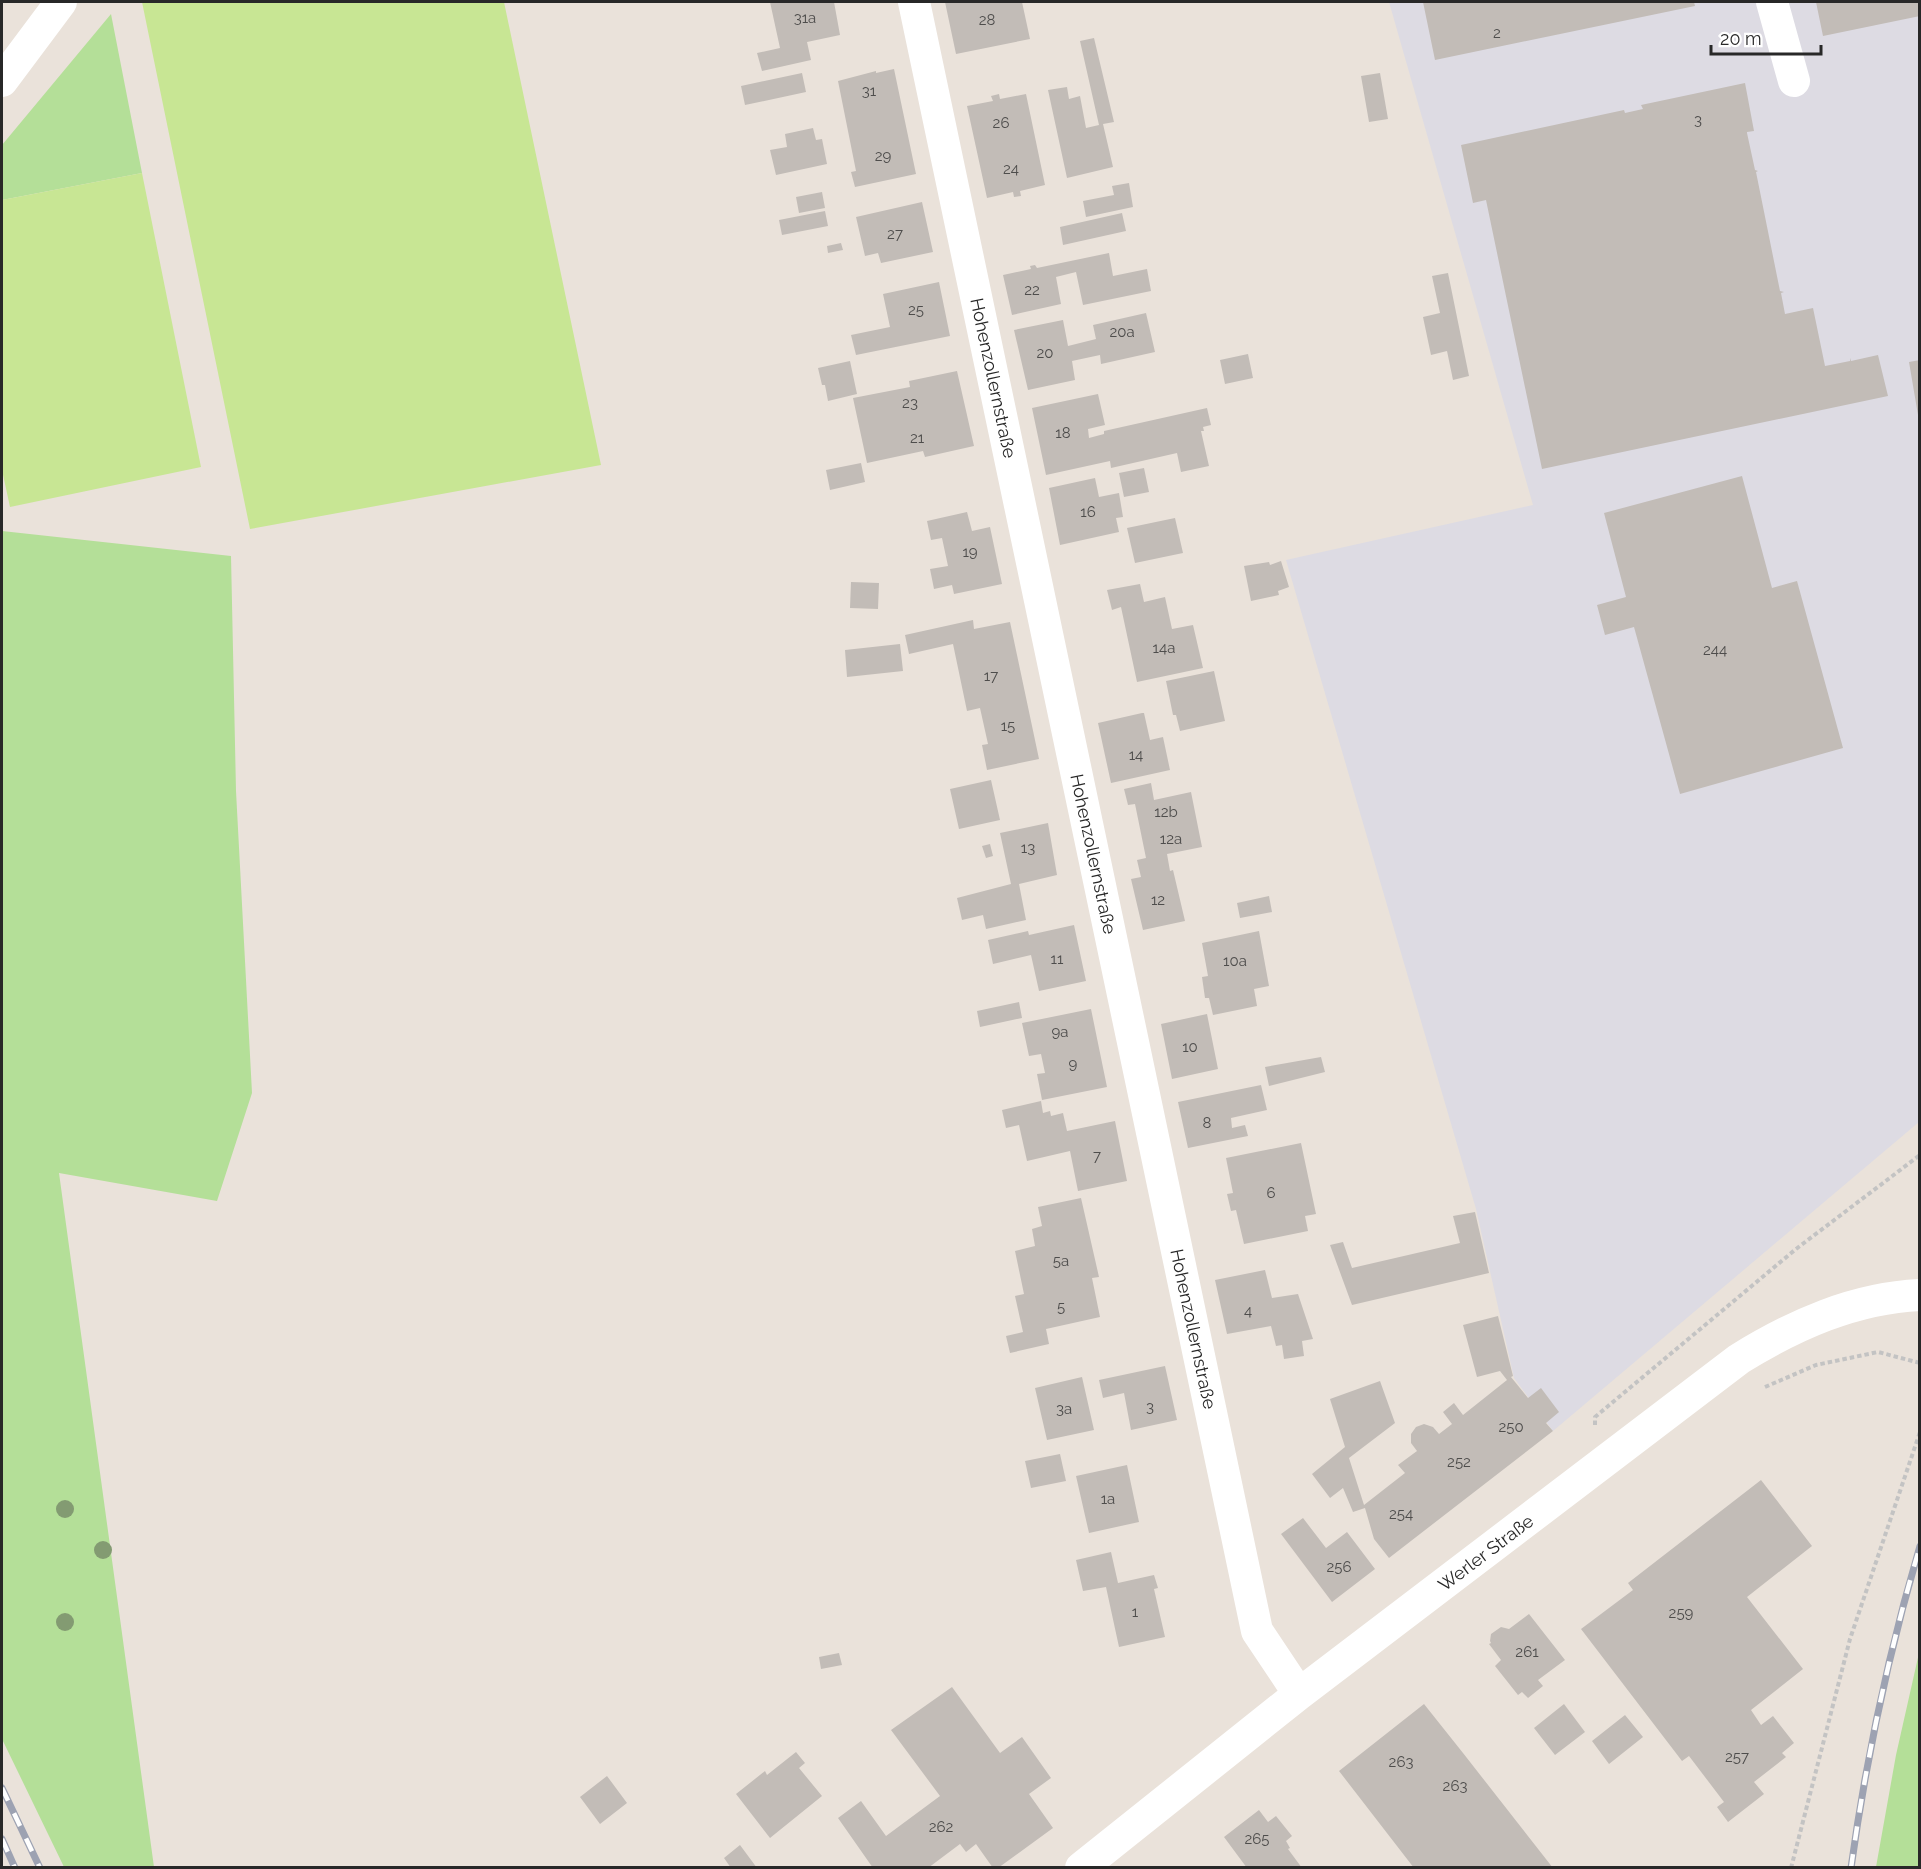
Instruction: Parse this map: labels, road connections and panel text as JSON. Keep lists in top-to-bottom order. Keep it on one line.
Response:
{"streets":{"street":["Hohenzollernstraße","Werler Straße"]},"crossings":[["Hohenzollernstraße","Werler Straße"]],"house_numbers":["31a","28","2","31","3","26","29","24","27","22","25","20a","20","23","18","21","16","19","14a","244","17","15","14","12b","12a","13","12","11","10a","9a","10","9","8","7","6","5a","5","4","3","3a","250","252","1a","254","256","1","259","261","257","263","263","262","265"],"scale_bar":"20 m"}
